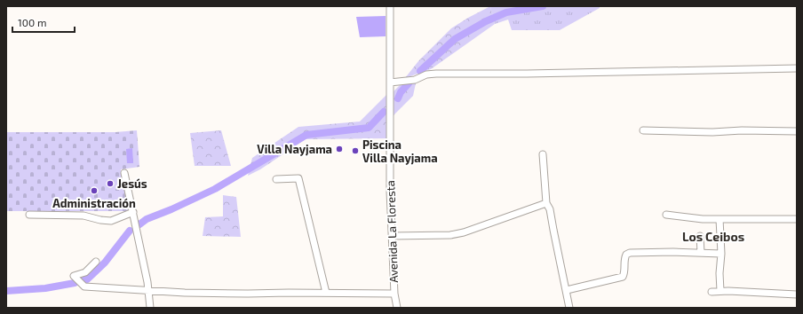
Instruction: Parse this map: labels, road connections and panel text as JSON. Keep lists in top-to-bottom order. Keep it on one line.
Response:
{"streets":{"street":["Avenida La Floresta"]},"districts":["Los Ceibos"],"places":["Villa Nayjama","Piscina Villa Nayjama","Jesús","Administración"],"scale_bar":"100 m"}
